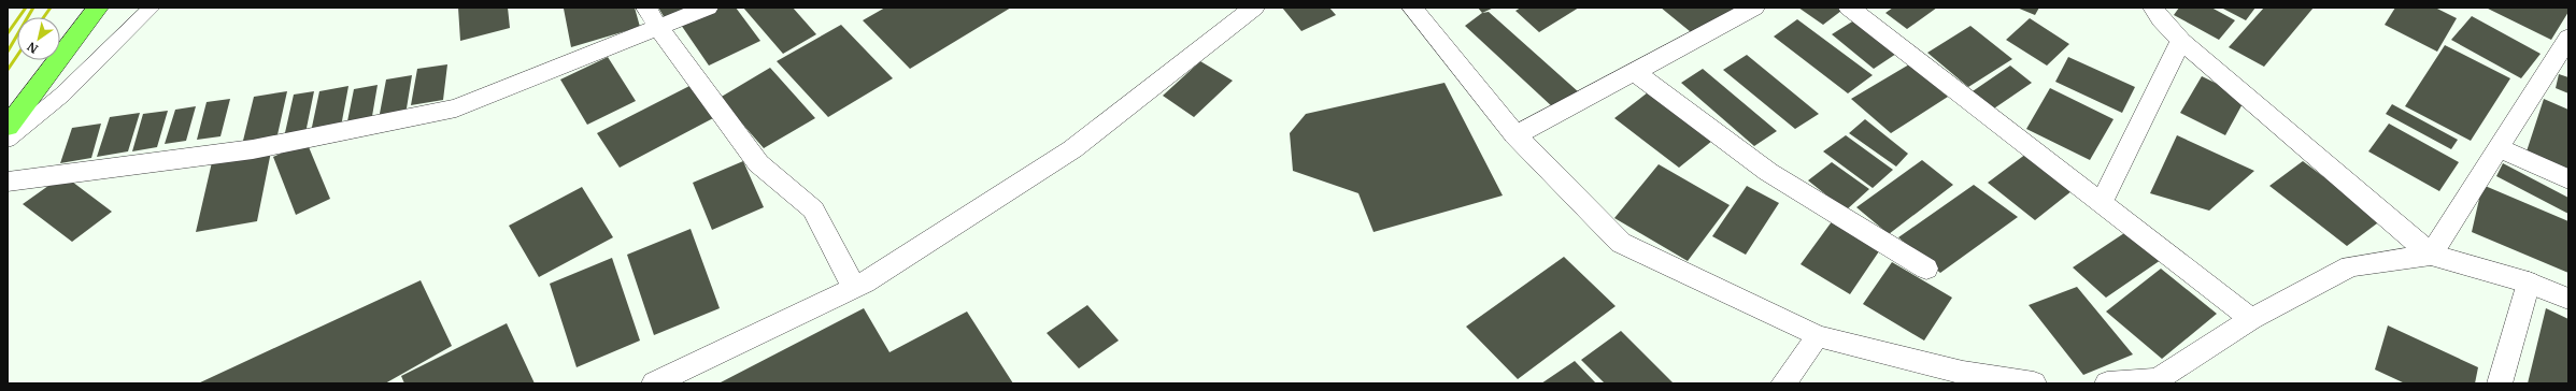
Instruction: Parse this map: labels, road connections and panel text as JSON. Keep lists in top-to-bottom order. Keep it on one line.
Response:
{"north":"bottom left"}
